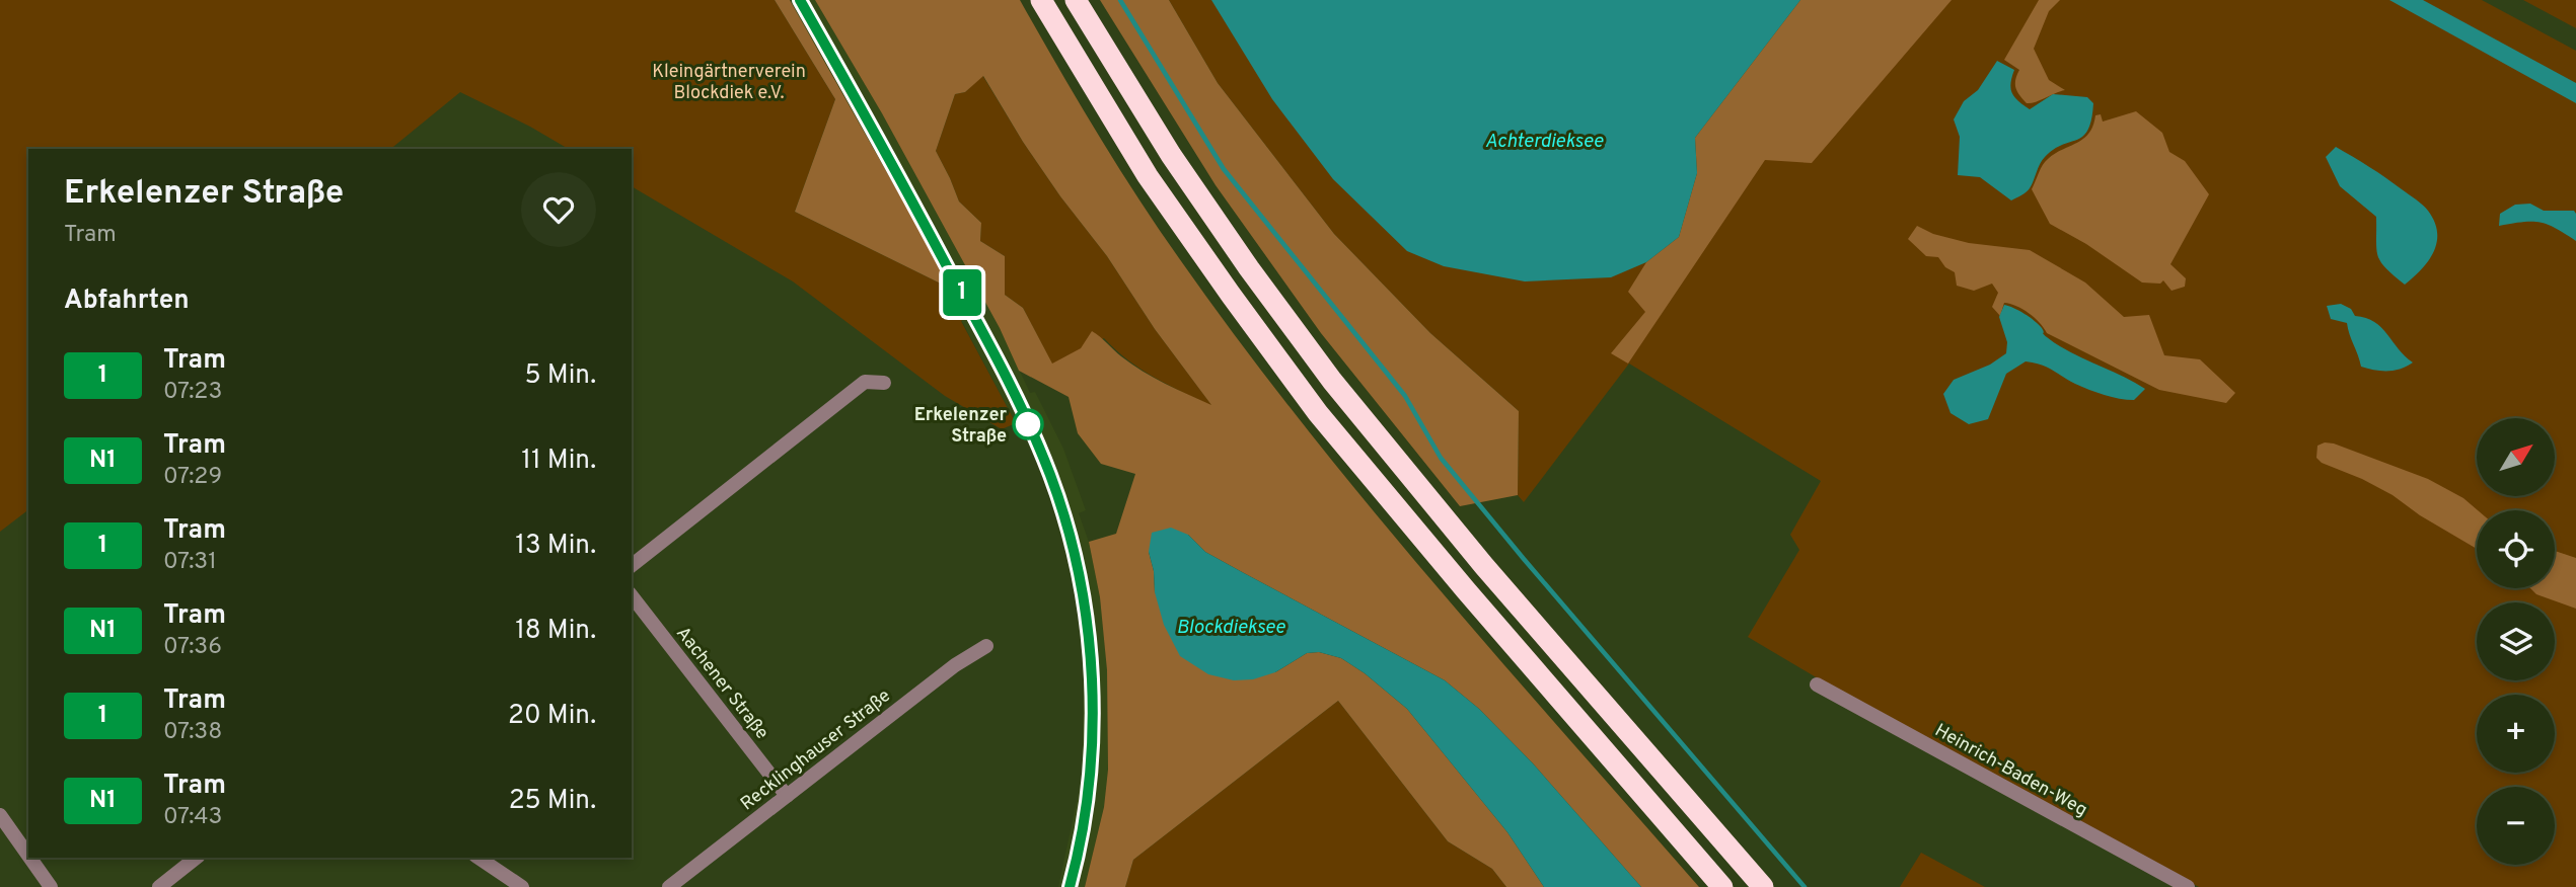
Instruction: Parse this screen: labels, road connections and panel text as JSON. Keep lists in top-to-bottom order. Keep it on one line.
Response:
{"streets":{"street":["Aachener Straße","Recklinghauser Straße","Heinrich-Baden-Weg"]},"crossings":[["Aachener Straße","Recklinghauser Straße"]],"water":["Achterdieksee","Blockdieksee"],"parks":["Kleingärtnerverein Blockdiek e.V."],"places":["Erkelenzer Straße"],"lines":["tram line 1"],"north":"top right","page":{"on_map":"1","heading":[["Erkelenzer Straße","Tram"],"Abfahrten"],"list":[{"mark":"1","name":"Tram","note":"07:23","value":"5 Min."},{"mark":"N1","name":"Tram","note":"07:29","value":"11 Min."},{"mark":"1","name":"Tram","note":"07:31","value":"13 Min."},{"mark":"N1","name":"Tram","note":"07:36","value":"18 Min."},{"mark":"1","name":"Tram","note":"07:38","value":"20 Min."},{"mark":"N1","name":"Tram","note":"07:43","value":"25 Min."}],"map_buttons":["+","−"]}}
